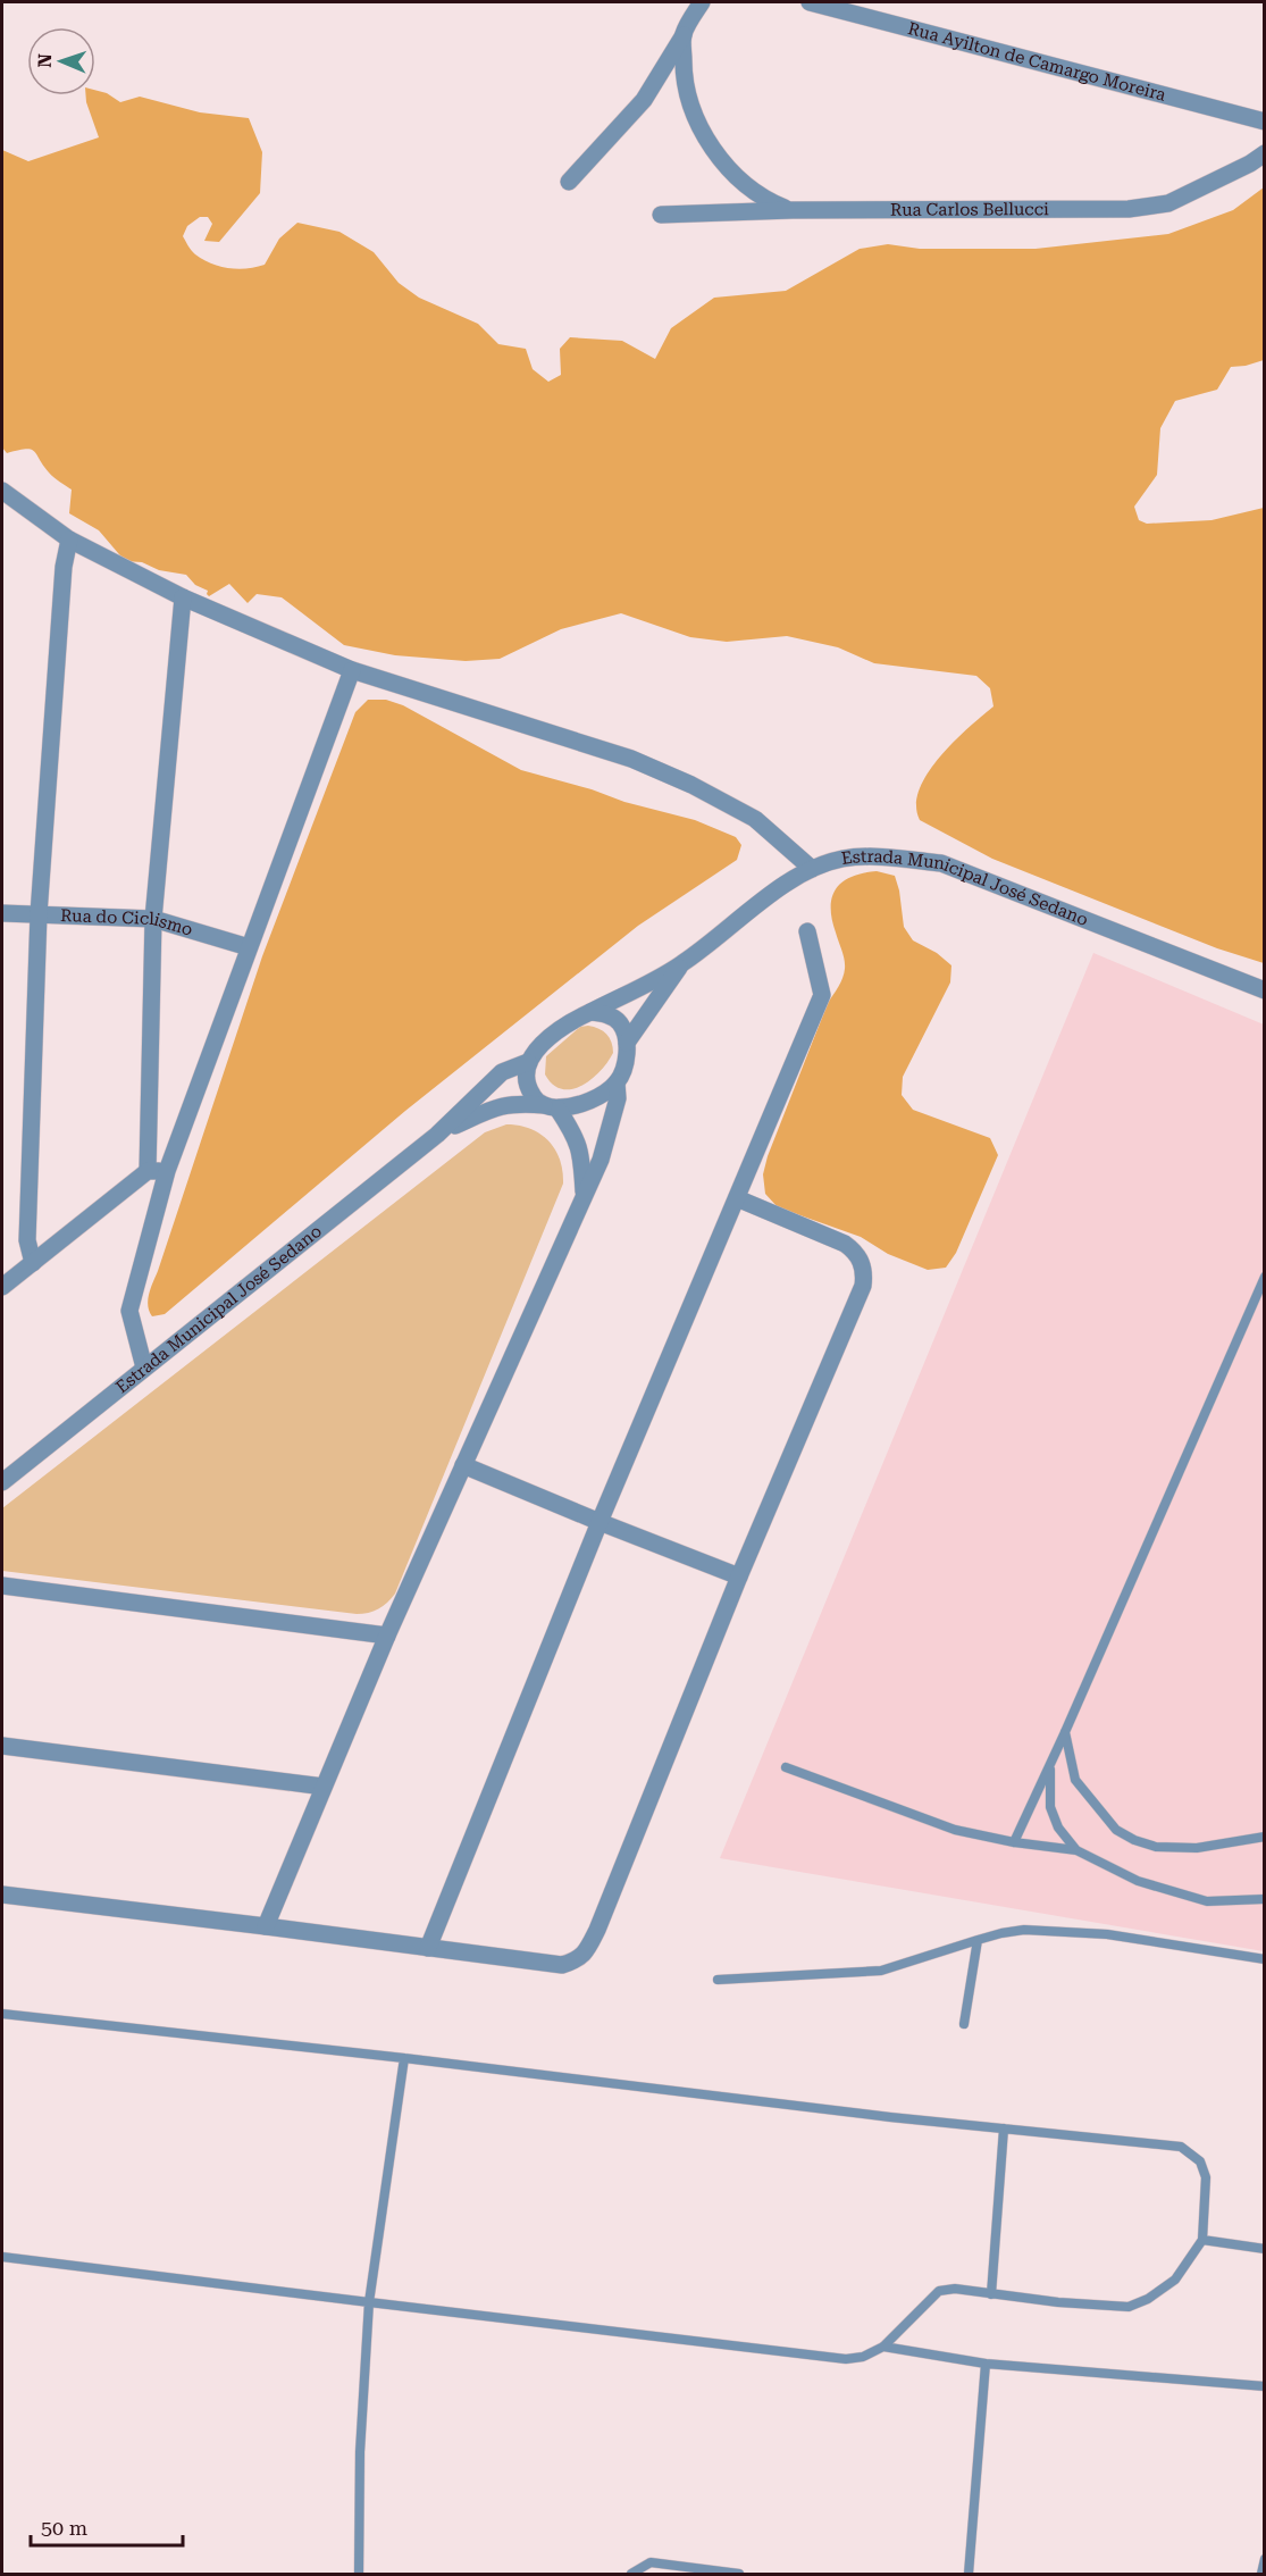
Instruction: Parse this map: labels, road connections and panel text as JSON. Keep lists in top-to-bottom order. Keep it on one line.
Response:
{"streets":{"street":["Rua Ayilton de Camargo Moreira","Rua Carlos Bellucci","Estrada Municipal José Sedano","Rua do Ciclismo"]},"scale_bar":"50 m","north":"left"}
